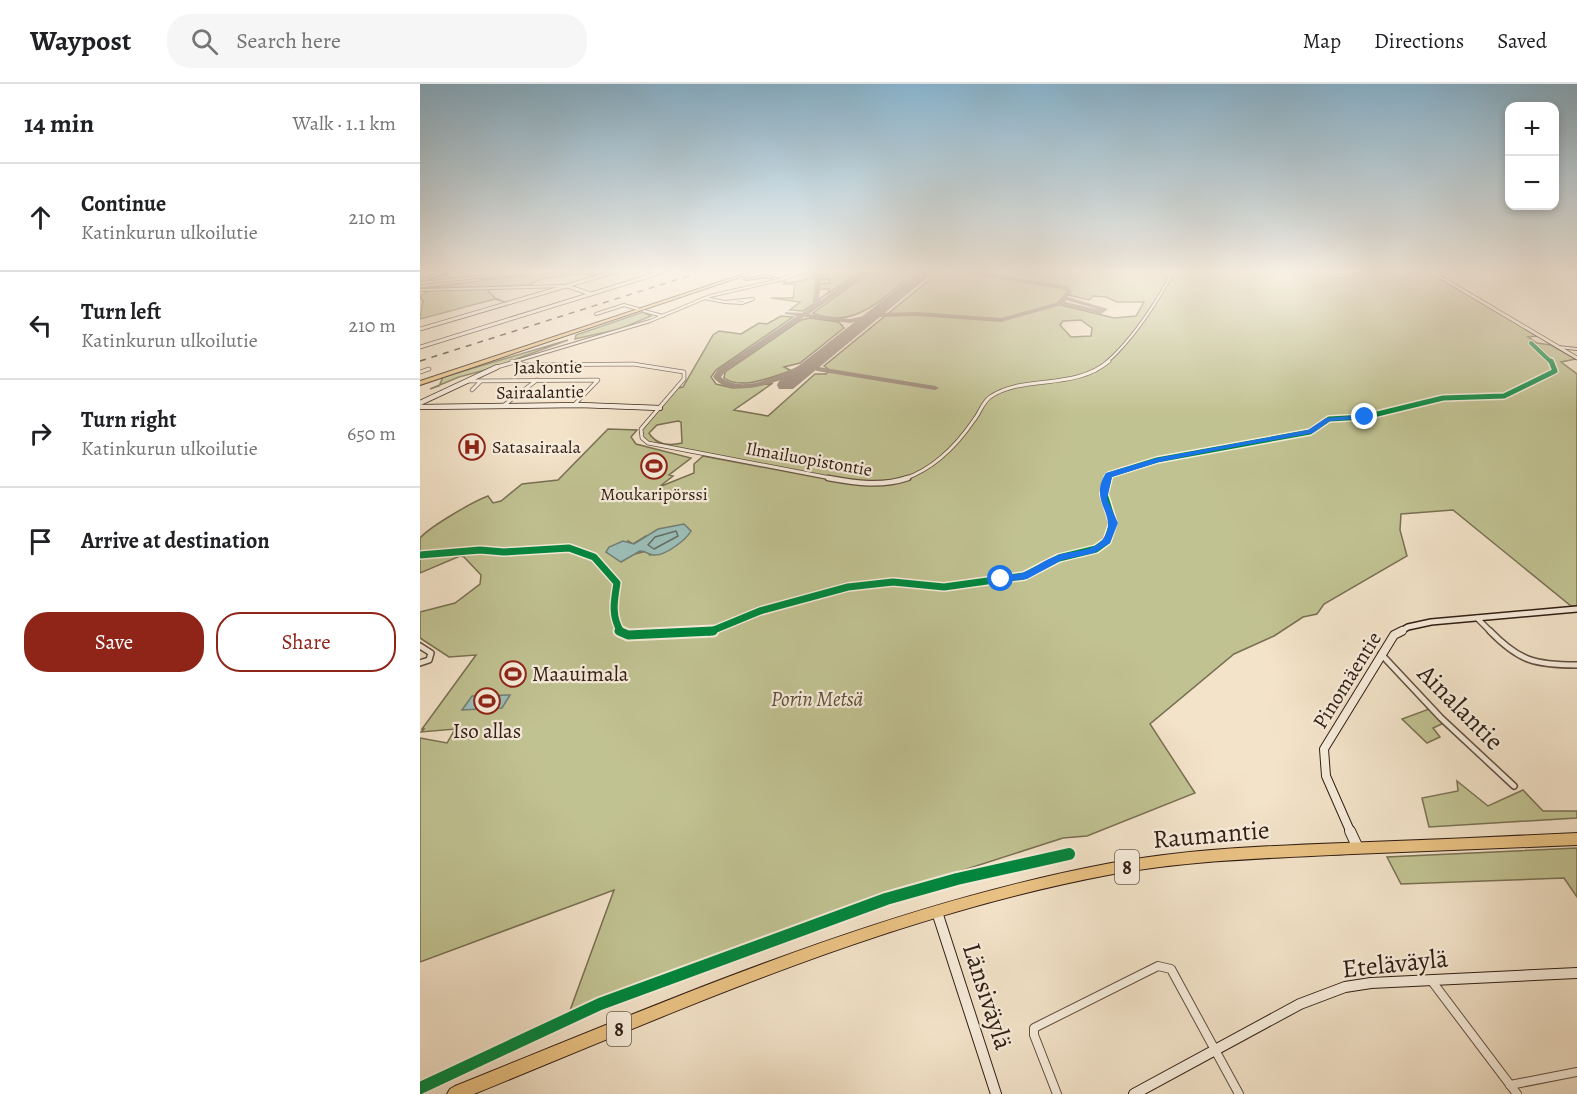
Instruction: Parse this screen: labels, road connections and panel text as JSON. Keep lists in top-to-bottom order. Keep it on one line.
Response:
{"streets":{"highway":["Raumantie","8"],"street":["Jaakontie","Sairaalantie","Ilmailuopistontie","Pinomäentie","Ainalantie","Eteläväylä","Länsiväylä"]},"crossings":[["Jaakontie","Sairaalantie"],["Sairaalantie","Ilmailuopistontie"],["Pinomäentie","Ainalantie"],["Pinomäentie","Raumantie"],["Raumantie","Länsiväylä"]],"parks":["Porin Metsä"],"places":{"hospital":["Satasairaala"],"sports":["Moukaripörssi","Maauimala","Iso allas"]},"page":{"header":"Waypost","search":"Search here","nav":["Map","Directions","Saved"],"heading":["14 min","Walk · 1.1 km"],"map_buttons":["+","−"],"list":[["Continue","Katinkurun ulkoilutie","210 m"],["Turn left","Katinkurun ulkoilutie","210 m"],["Turn right","Katinkurun ulkoilutie","650 m"],"Arrive at destination"],"buttons":["Save","Share"]}}
